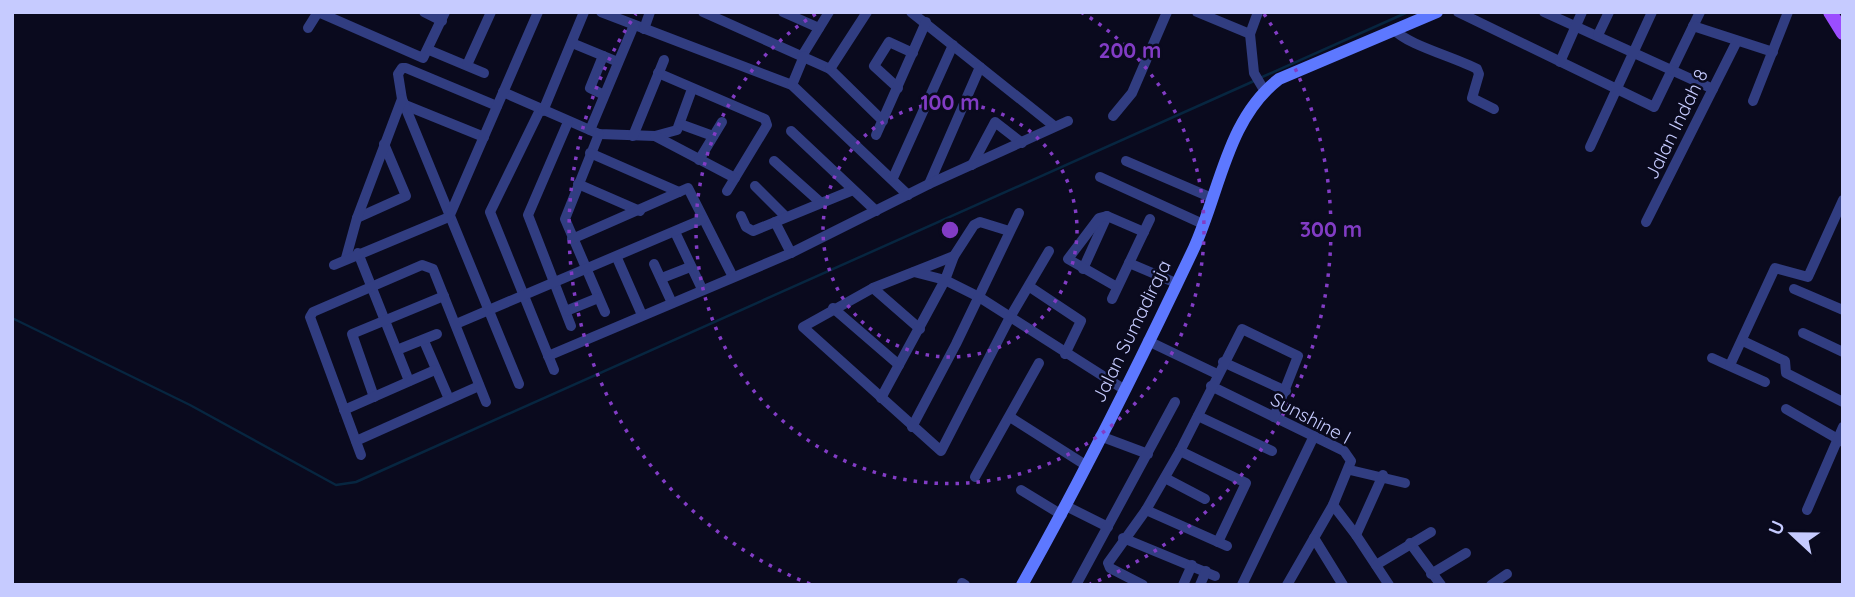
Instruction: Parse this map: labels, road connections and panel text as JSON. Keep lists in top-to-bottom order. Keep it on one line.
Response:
{"streets":{"street":["Jalan Indah 8","Jalan Sumadiraja","Sunshine I"]},"north":"left","rings":["200 m","100 m","300 m"]}
